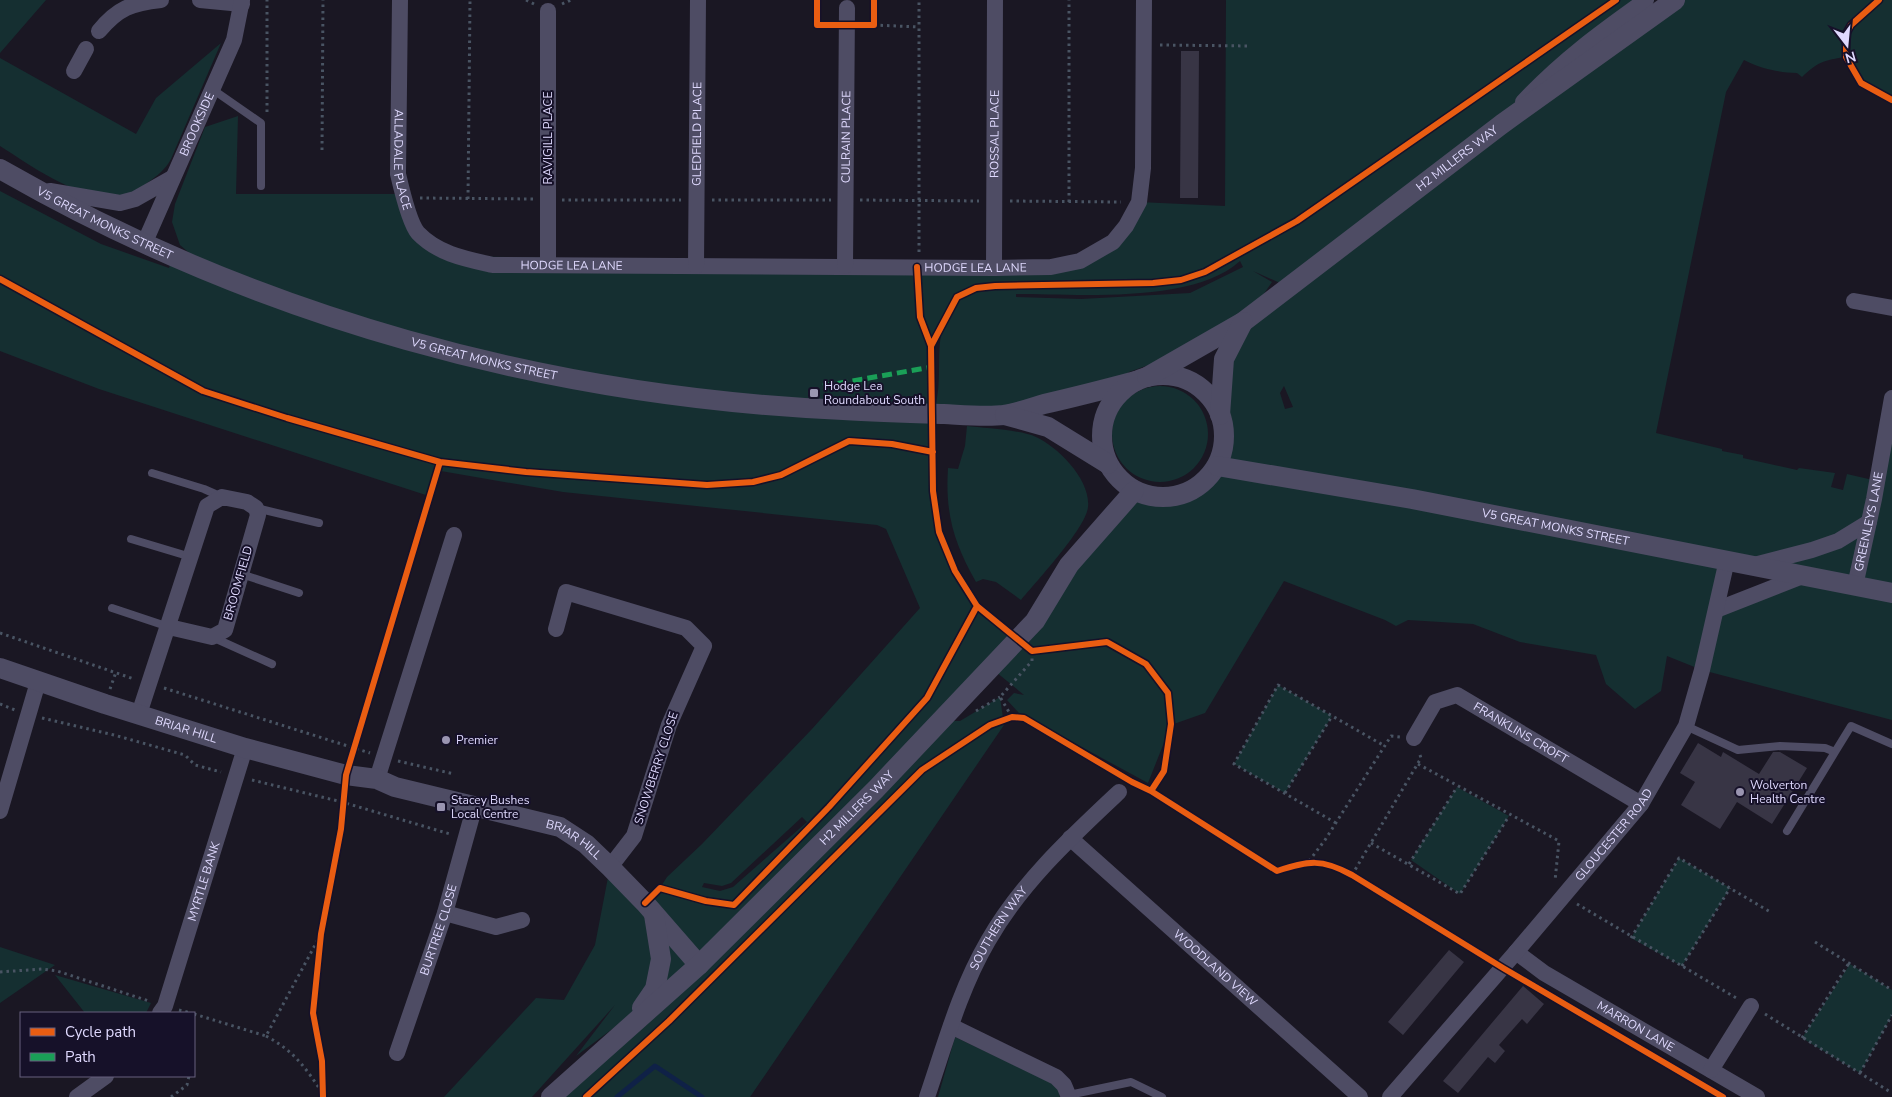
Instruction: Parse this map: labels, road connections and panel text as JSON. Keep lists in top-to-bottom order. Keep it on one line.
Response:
{"streets":{"street":["BROOKSIDE","GLEDFIELD PLACE","ROSSAL PLACE","CULRAIN PLACE","RAVIGILL PLACE","H2 MILLERS WAY","ALLADALE PLACE","V5 GREAT MONKS STREET","HODGE LEA LANE","GREENLEYS LANE","BROOMFIELD","BRIAR HILL","FRANKLINS CROFT","SNOWBERRY CLOSE","GLOUCESTER ROAD","MYRTLE BANK","BURTREE CLOSE","SOUTHERN WAY","WOODLAND VIEW","MARRON LANE"]},"crossings":[["BROOKSIDE","V5 GREAT MONKS STREET"],["GLEDFIELD PLACE","HODGE LEA LANE"],["ROSSAL PLACE","HODGE LEA LANE"],["CULRAIN PLACE","HODGE LEA LANE"],["RAVIGILL PLACE","HODGE LEA LANE"],["H2 MILLERS WAY","V5 GREAT MONKS STREET"],["H2 MILLERS WAY","BRIAR HILL"],["ALLADALE PLACE","HODGE LEA LANE"],["V5 GREAT MONKS STREET","GREENLEYS LANE"],["V5 GREAT MONKS STREET","GLOUCESTER ROAD"],["BRIAR HILL","SNOWBERRY CLOSE"],["BRIAR HILL","MYRTLE BANK"],["BRIAR HILL","BURTREE CLOSE"],["FRANKLINS CROFT","GLOUCESTER ROAD"],["GLOUCESTER ROAD","MARRON LANE"],["SOUTHERN WAY","WOODLAND VIEW"]],"places":{"transit":["Hodge Lea Roundabout South","Stacey Bushes Local Centre"],"other":["Premier","Wolverton Health Centre"]},"legend":["Cycle path","Path"],"north":"bottom"}
